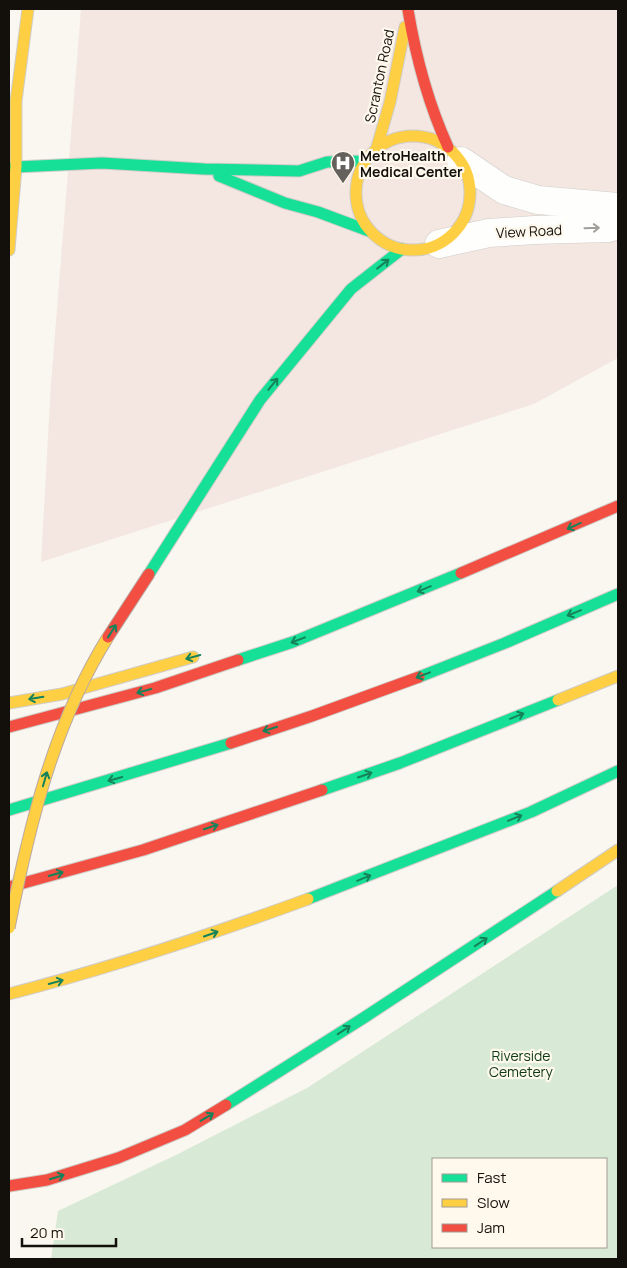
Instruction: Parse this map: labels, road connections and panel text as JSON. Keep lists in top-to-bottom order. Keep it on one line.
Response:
{"streets":{"main road":["Scranton Road"],"street":["View Road"]},"crossings":[["Scranton Road","View Road"]],"one_way":["View Road"],"parks":["Riverside Cemetery"],"places":{"hospital":["MetroHealth Medical Center"]},"legend":["Fast","Slow","Jam"],"scale_bar":"20 m"}
